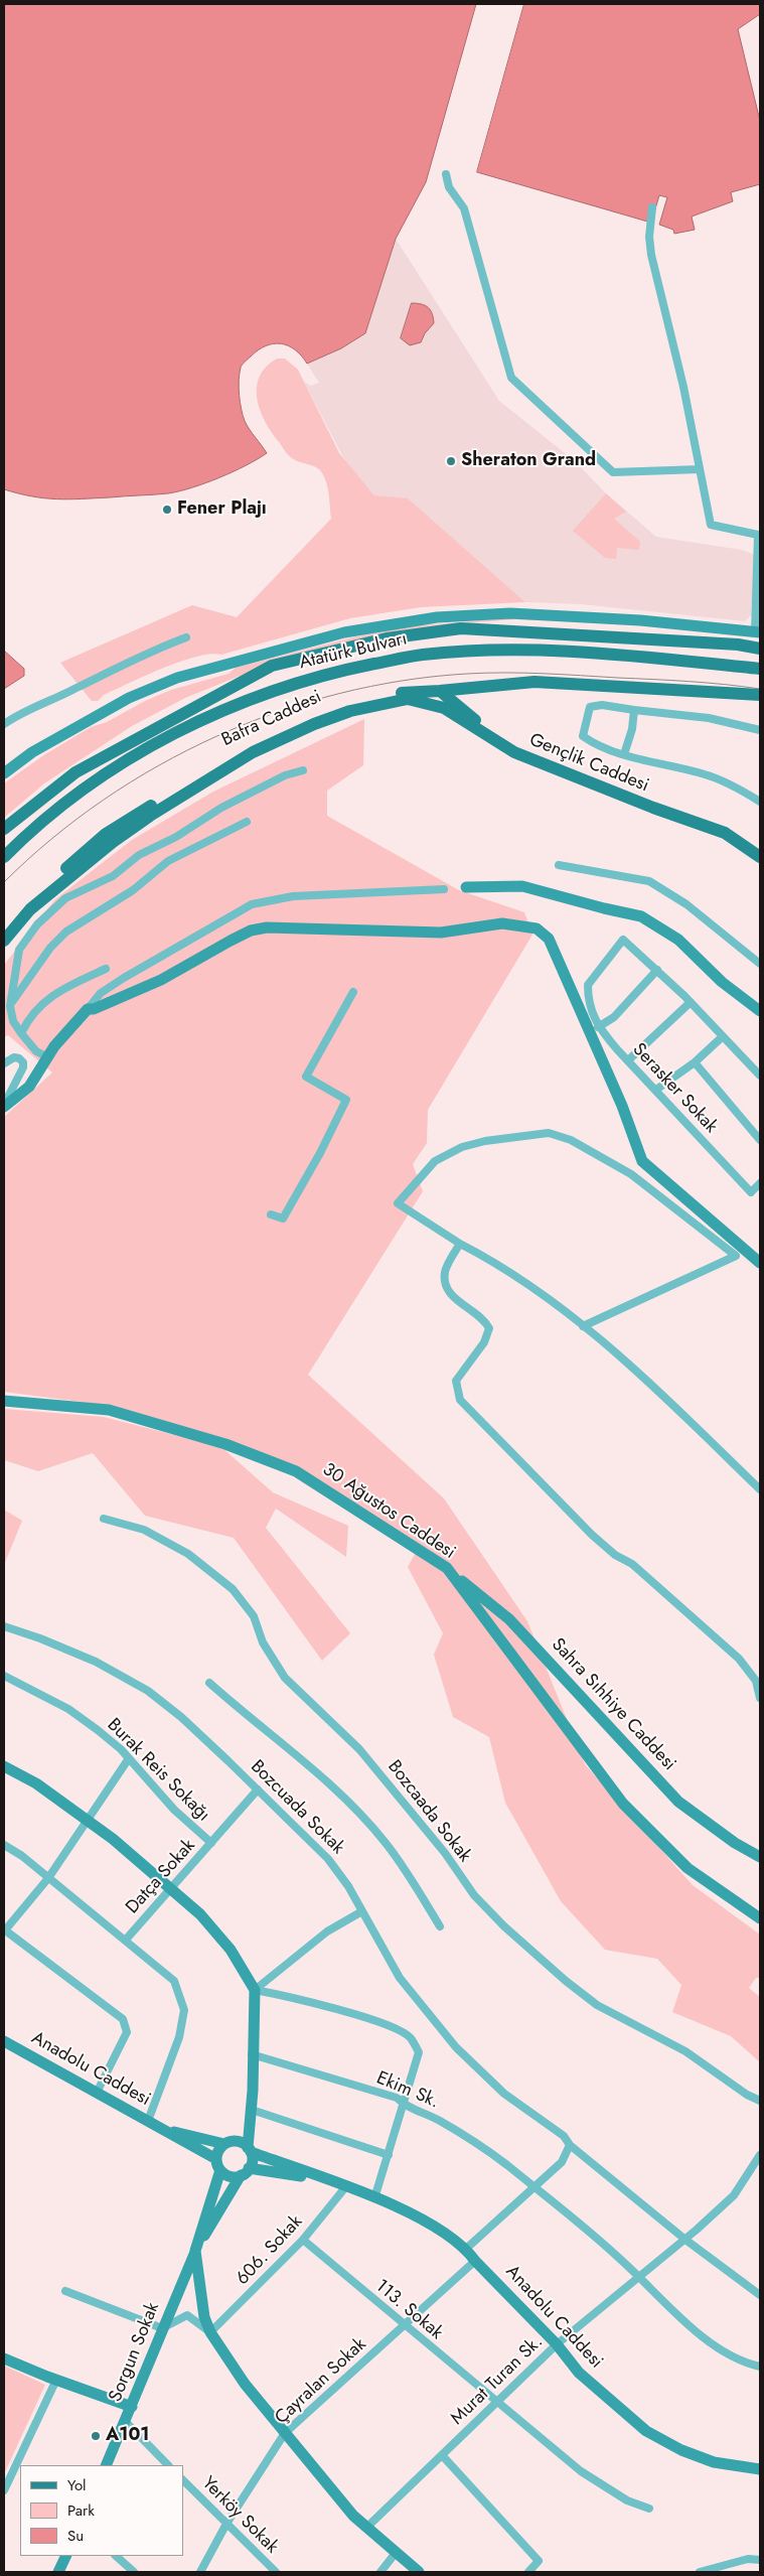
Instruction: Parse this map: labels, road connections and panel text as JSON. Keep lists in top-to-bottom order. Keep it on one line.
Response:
{"streets":{"main road":["Atatürk Bulvarı","Bafra Caddesi","Gençlik Caddesi"],"street":["Serasker Sokak","30 Ağustos Caddesi","Sahra Sıhhiye Caddesi","Burak Reis Sokağı","Bozcuada Sokak","Bozcaada Sokak","Datça Sokak","Anadolu Caddesi","Ekim Sk.","606. Sokak","113. Sokak","Sorgun Sokak","Murat Turan Sk.","Çayralan Sokak","Yerköy Sokak"]},"crossings":[["Bafra Caddesi","Gençlik Caddesi"],["30 Ağustos Caddesi","Sahra Sıhhiye Caddesi"],["Burak Reis Sokağı","Datça Sokak"],["Bozcuada Sokak","Datça Sokak"],["Bozcuada Sokak","Murat Turan Sk."],["Anadolu Caddesi","606. Sokak"],["Anadolu Caddesi","Murat Turan Sk."],["Anadolu Caddesi","Çayralan Sokak"],["Ekim Sk.","Murat Turan Sk."],["606. Sokak","113. Sokak"],["113. Sokak","Murat Turan Sk."],["113. Sokak","Çayralan Sokak"],["Çayralan Sokak","Yerköy Sokak"]],"places":["Sheraton Grand","Fener Plajı","A101"],"legend":["Yol","Park","Su"]}
